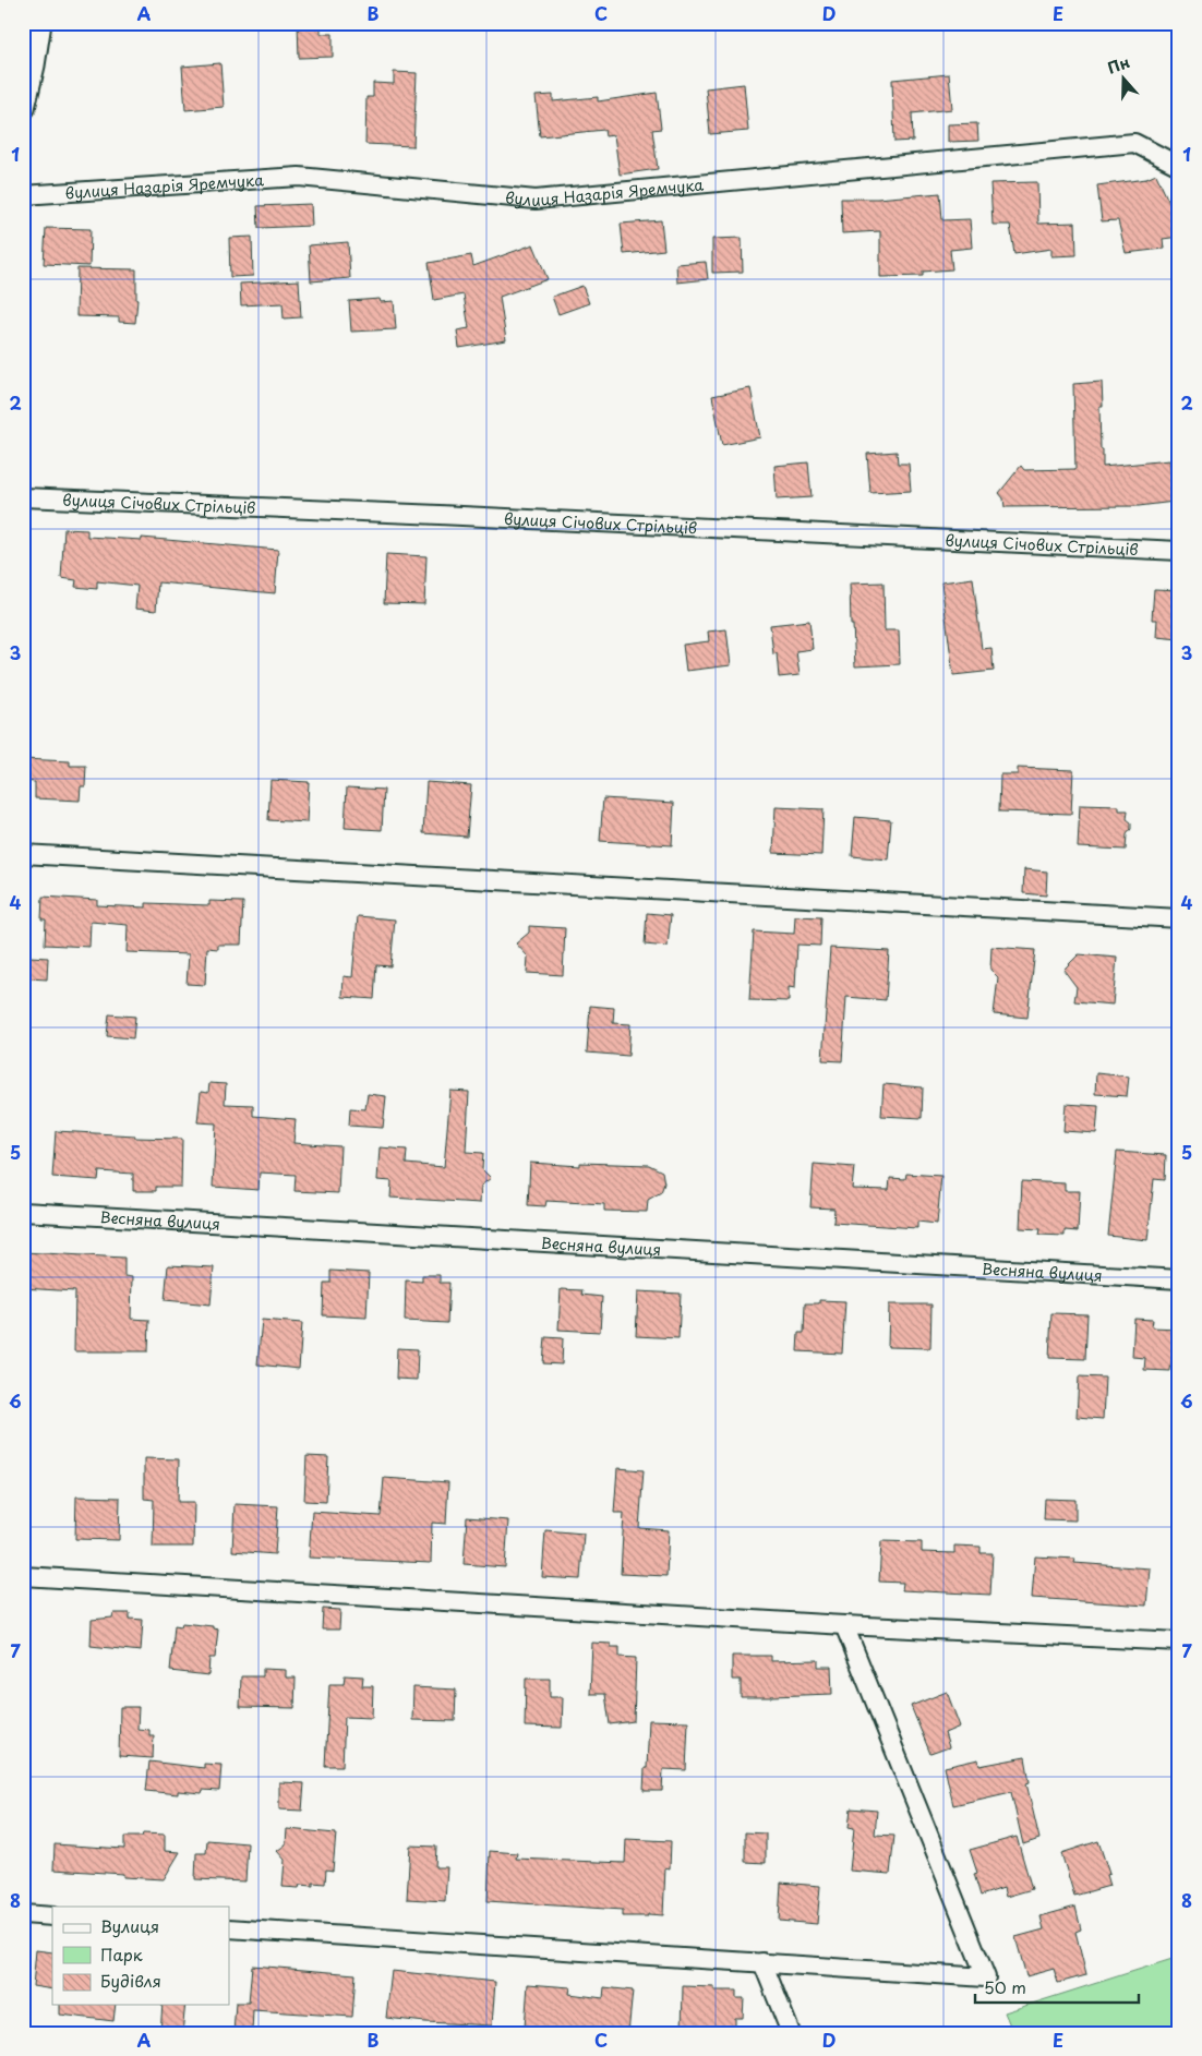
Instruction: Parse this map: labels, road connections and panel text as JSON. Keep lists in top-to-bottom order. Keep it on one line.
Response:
{"streets":{"street":["вулиця Назарія Яремчука","вулиця Січових Стрільців","Весняна вулиця"]},"legend":["Вулиця","Парк","Будівля"],"scale_bar":"50 m","north":"top","grid":{"columns":["A","B","C","D","E"],"rows":["1","2","3","4","5","6","7","8"]}}
